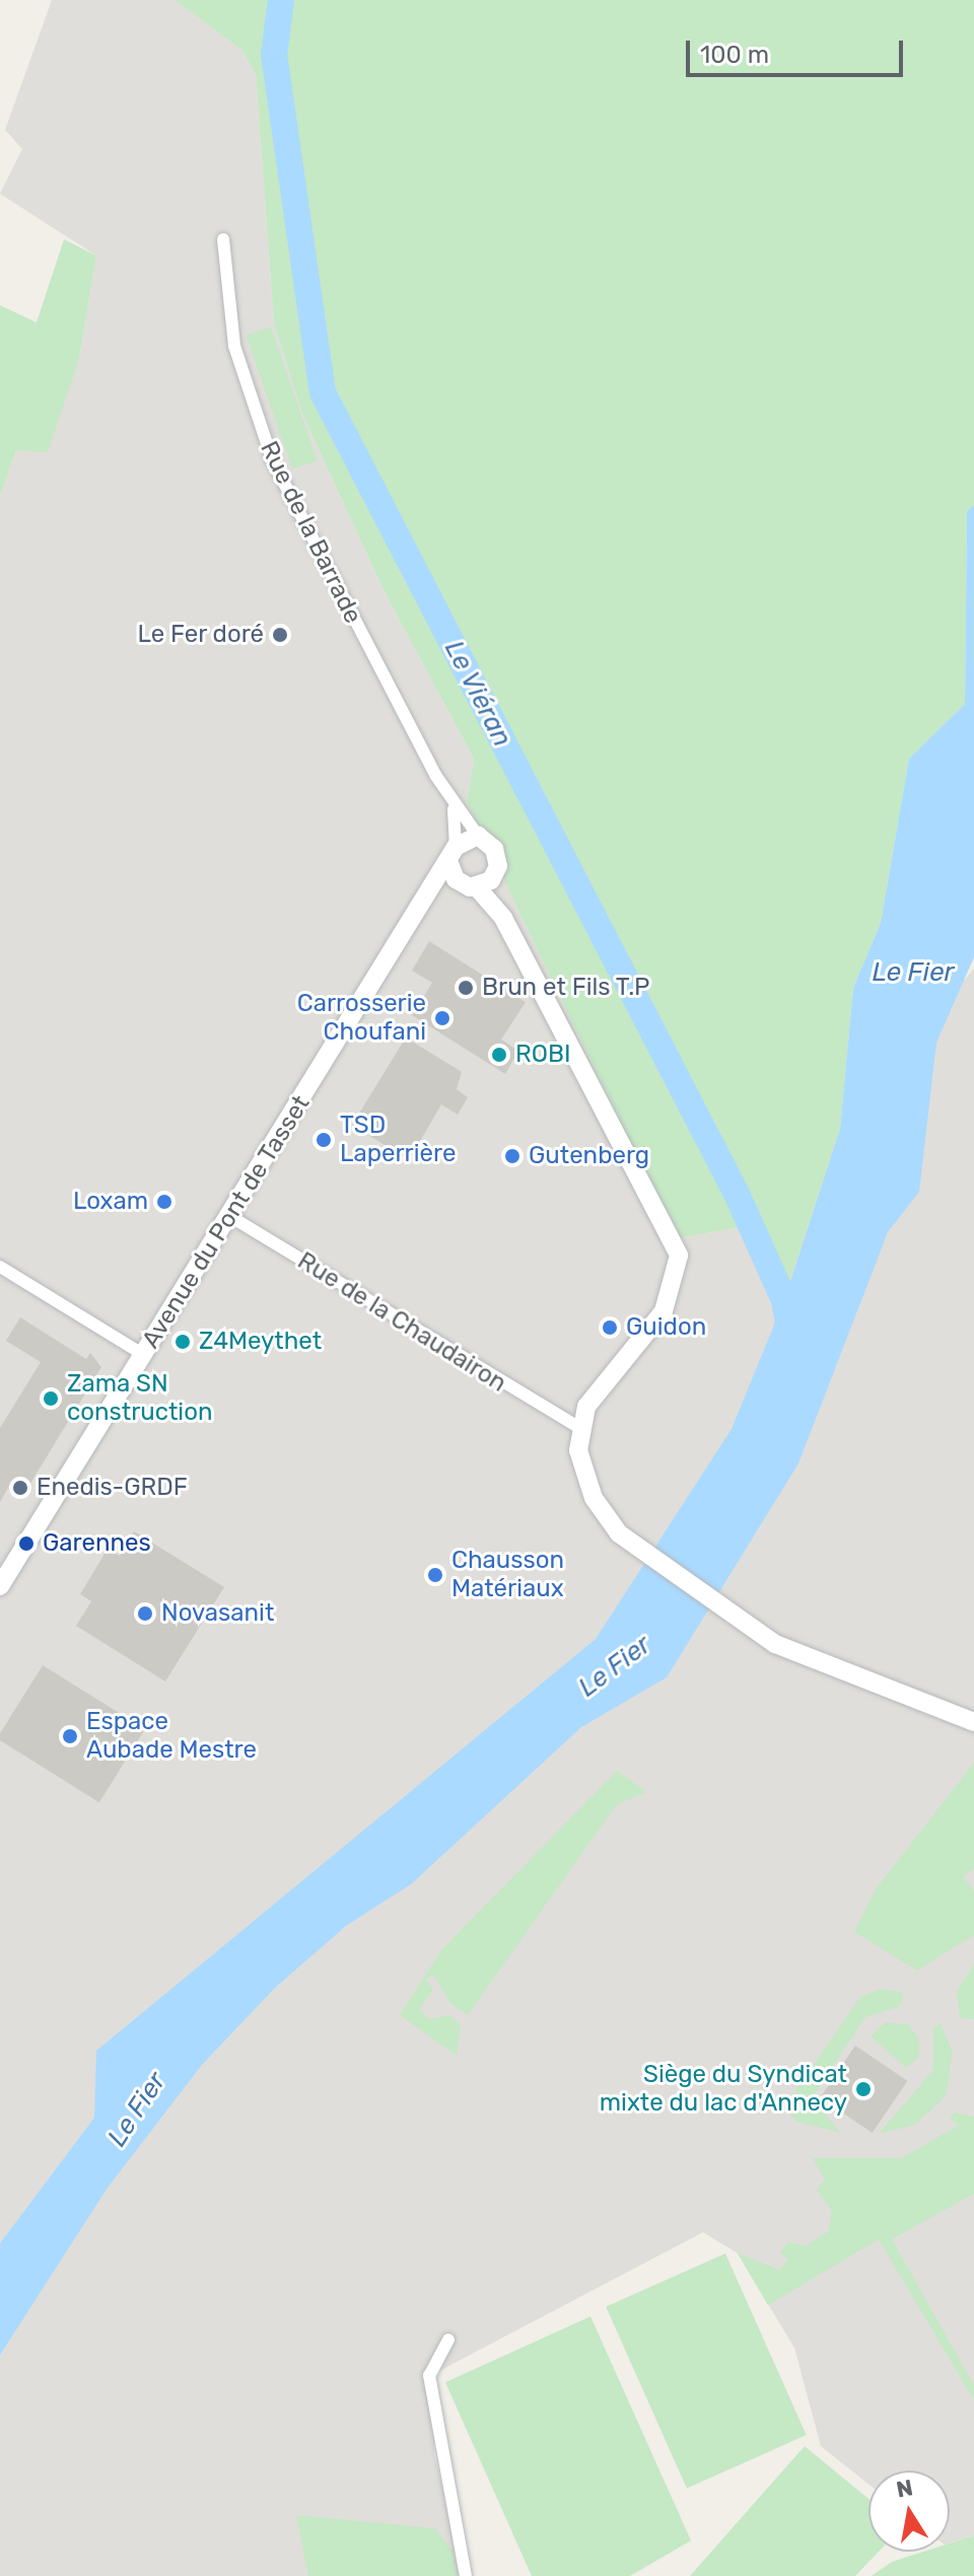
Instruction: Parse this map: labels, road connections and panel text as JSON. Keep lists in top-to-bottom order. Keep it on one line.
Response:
{"streets":{"street":["Rue de la Barrade","Avenue du Pont de Tasset","Rue de la Chaudairon"]},"crossings":[["Rue de la Barrade","Avenue du Pont de Tasset"],["Avenue du Pont de Tasset","Rue de la Chaudairon"]],"water":["Le Viéran","Le Fier"],"places":["Le Fer doré","Brun et Fils T.P","Carrosserie Choufani","ROBI","TSD Laperrière","Gutenberg","Loxam","Guidon","Z4Meythet","Zama SN construction","Enedis-GRDF","Garennes","Chausson Matériaux","Novasanit","Espace Aubade Mestre","Siège du Syndicat mixte du lac d'Annecy"],"scale_bar":"100 m","north":"top"}
